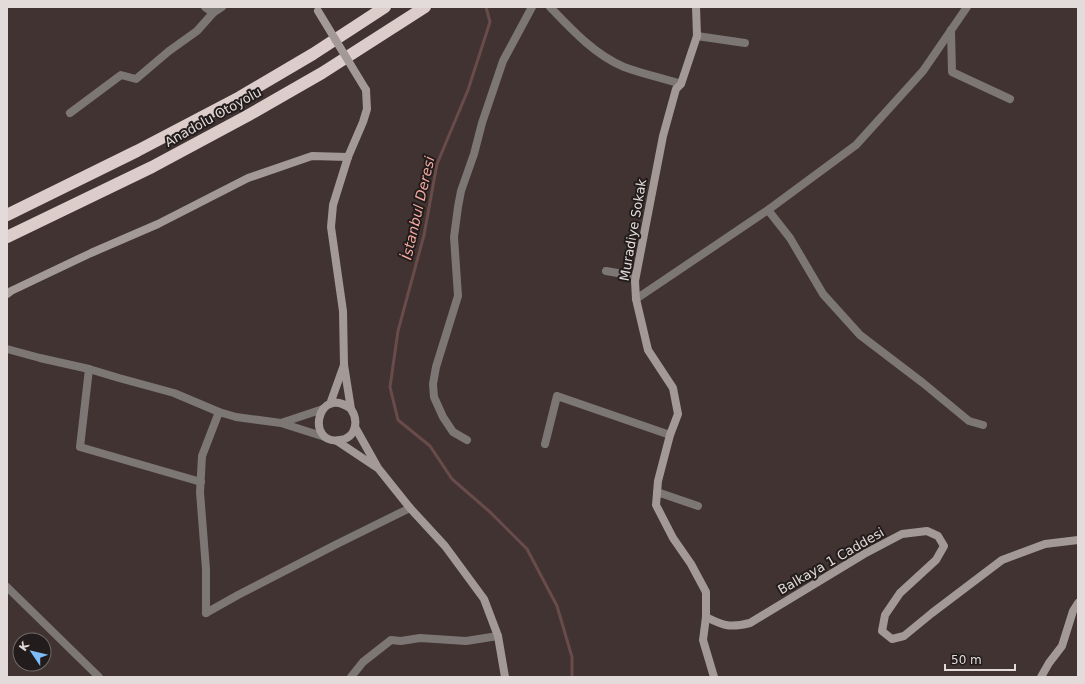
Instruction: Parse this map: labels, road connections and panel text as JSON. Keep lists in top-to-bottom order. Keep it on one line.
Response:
{"streets":{"highway":["Anadolu Otoyolu"],"street":["Muradiye Sokak","Balkaya 1 Caddesi"]},"crossings":[["Muradiye Sokak","Balkaya 1 Caddesi"]],"water":["İstanbul Deresi"],"scale_bar":"50 m","north":"top left"}
